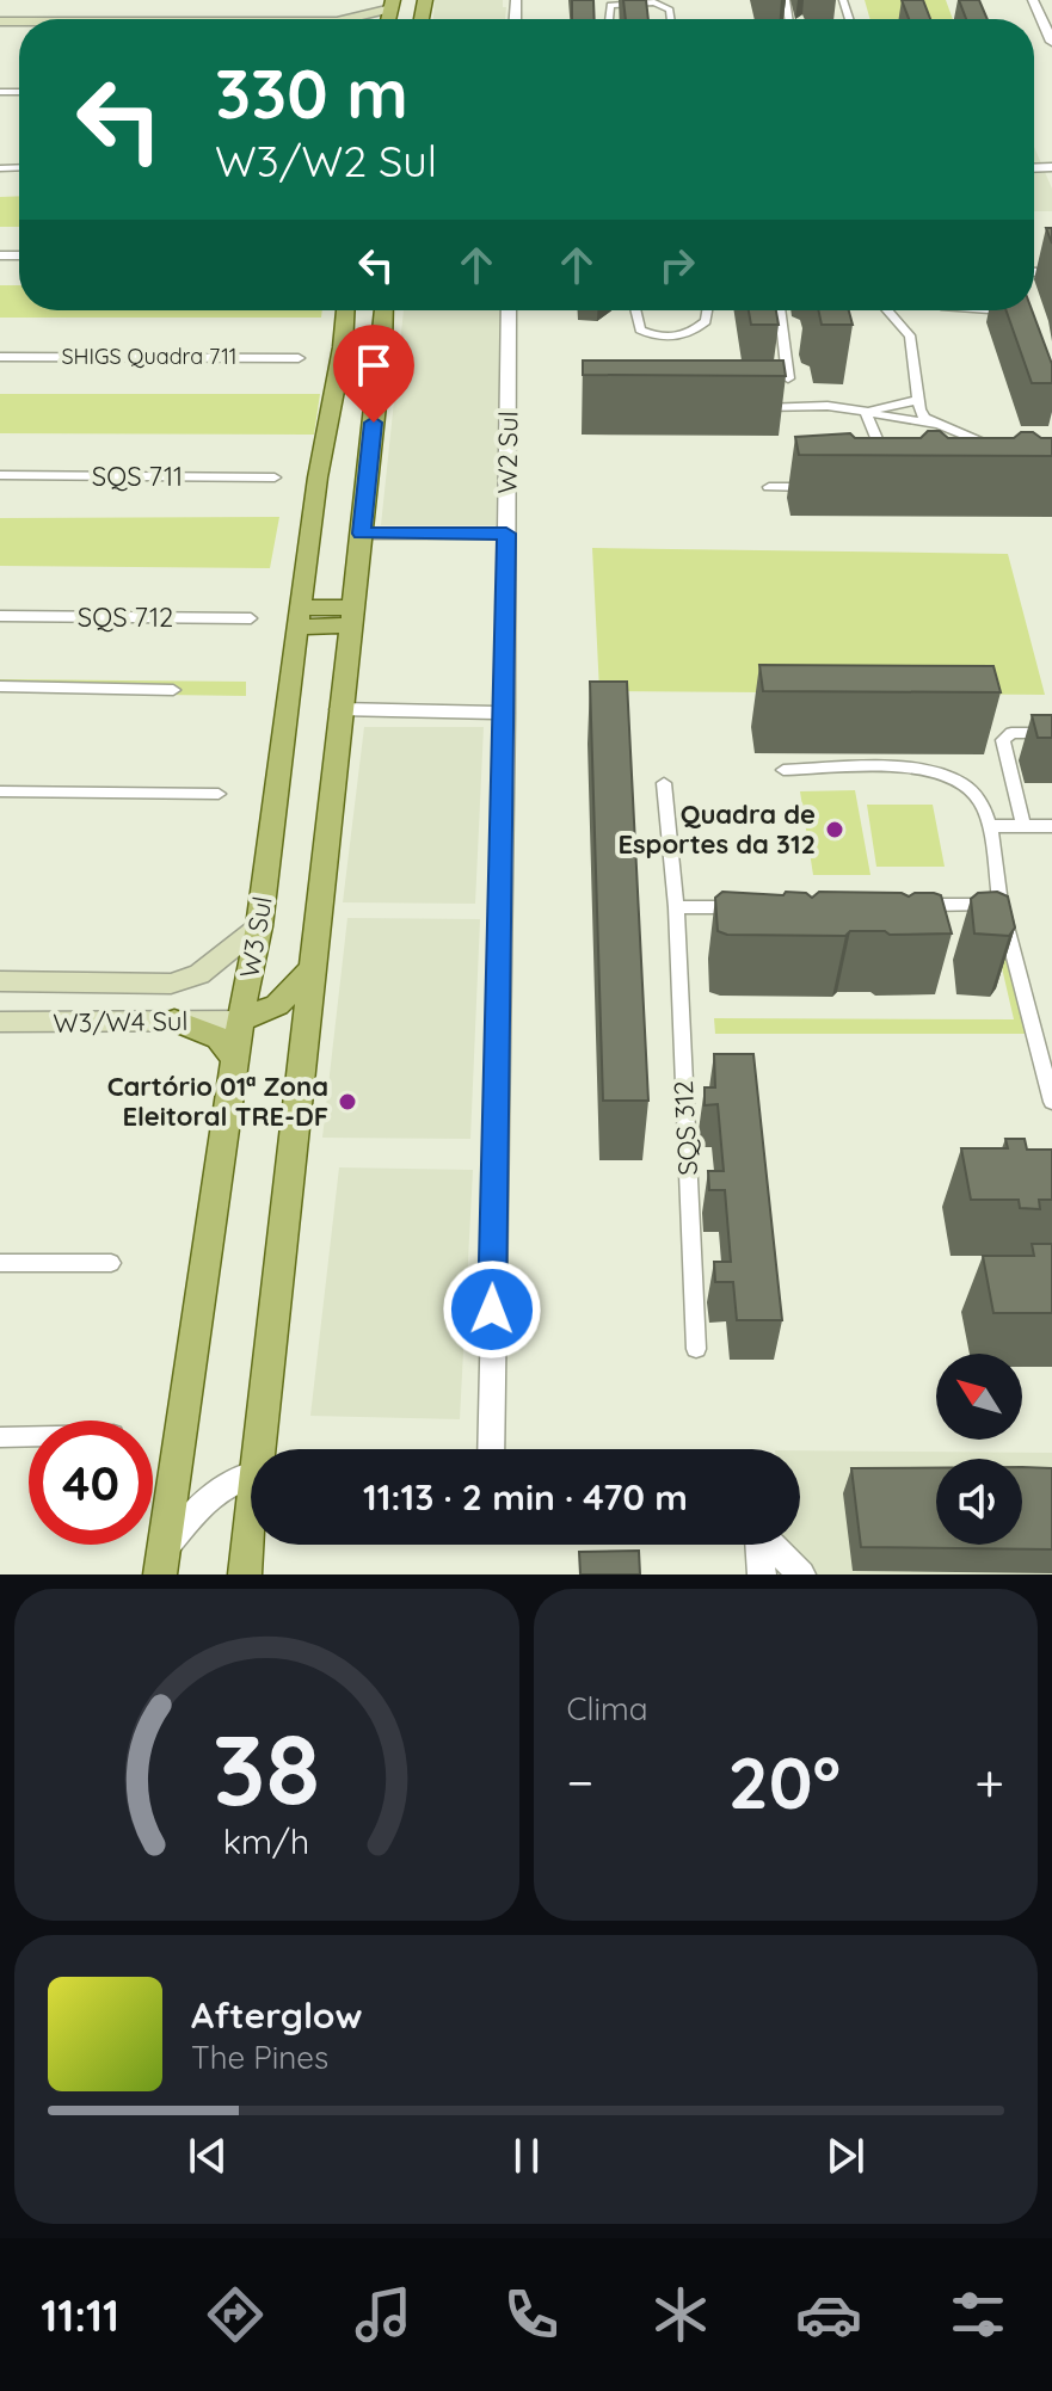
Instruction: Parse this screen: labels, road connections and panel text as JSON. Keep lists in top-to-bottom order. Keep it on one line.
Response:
{"streets":{"main road":["W3 Sul","W3/W4 Sul"],"street":["SHIGS Quadra 711","W2 Sul","SQS 711","SQS 712","SQS 312"]},"crossings":[["W3 Sul","W3/W4 Sul"]],"places":["Quadra de Esportes da 312","Cartório 01ª Zona Eleitoral TRE-DF"],"north":"top left","page":{"turn":["330 m","W3/W2 Sul"],"limit":"40","trip":"11:13 · 2 min · 470 m","tile":"Clima","heat":["−","20°","+"],"song":["Afterglow","The Pines"],"tabs":"11:11","gauge":["38","km/h"]}}
